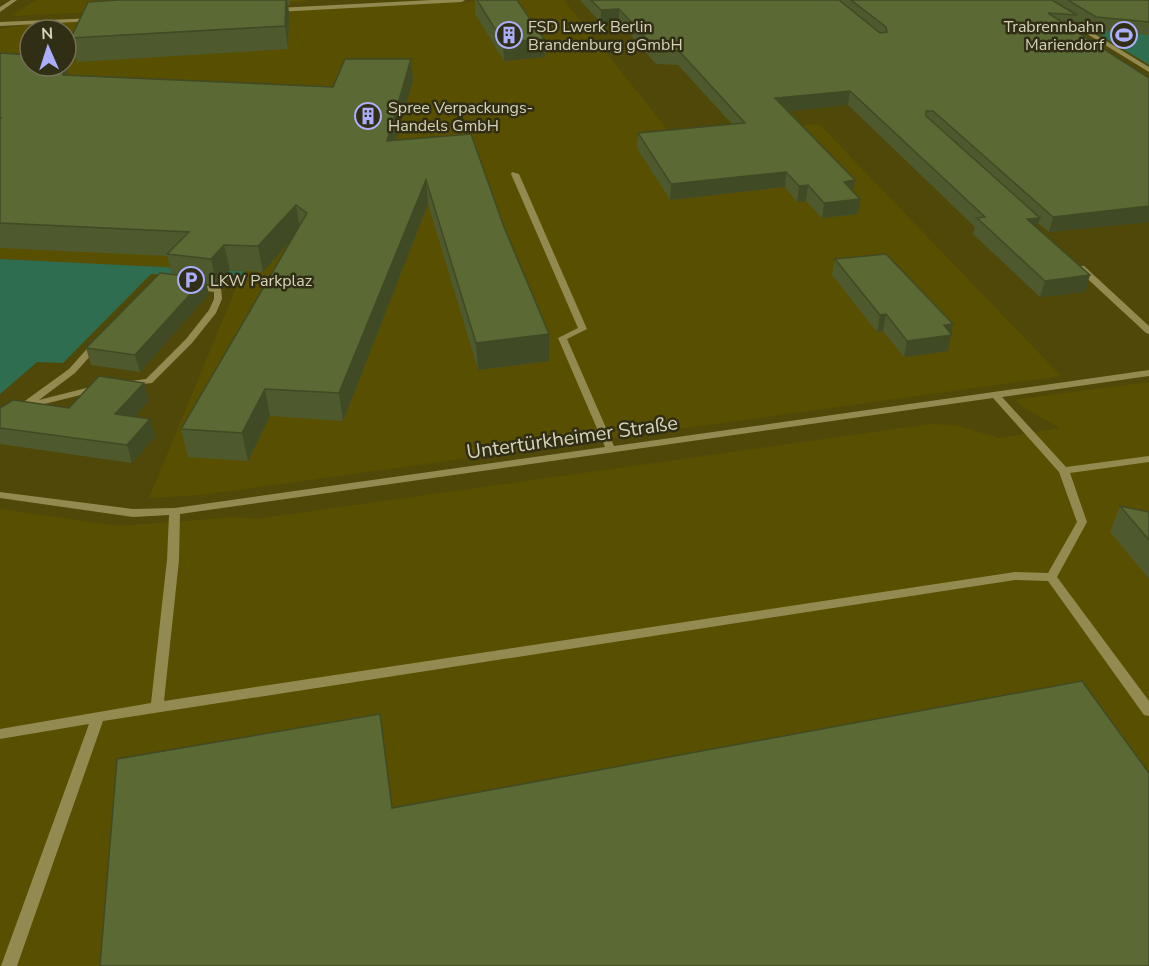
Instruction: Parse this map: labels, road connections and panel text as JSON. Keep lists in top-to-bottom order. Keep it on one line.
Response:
{"streets":{"street":["Untertürkheimer Straße"]},"places":{"building":["FSD Lwerk Berlin Brandenburg gGmbH","Spree Verpackungs- Handels GmbH"],"sports":["Trabrennbahn Mariendorf"],"parking":["LKW Parkplaz"]},"north":"top"}
